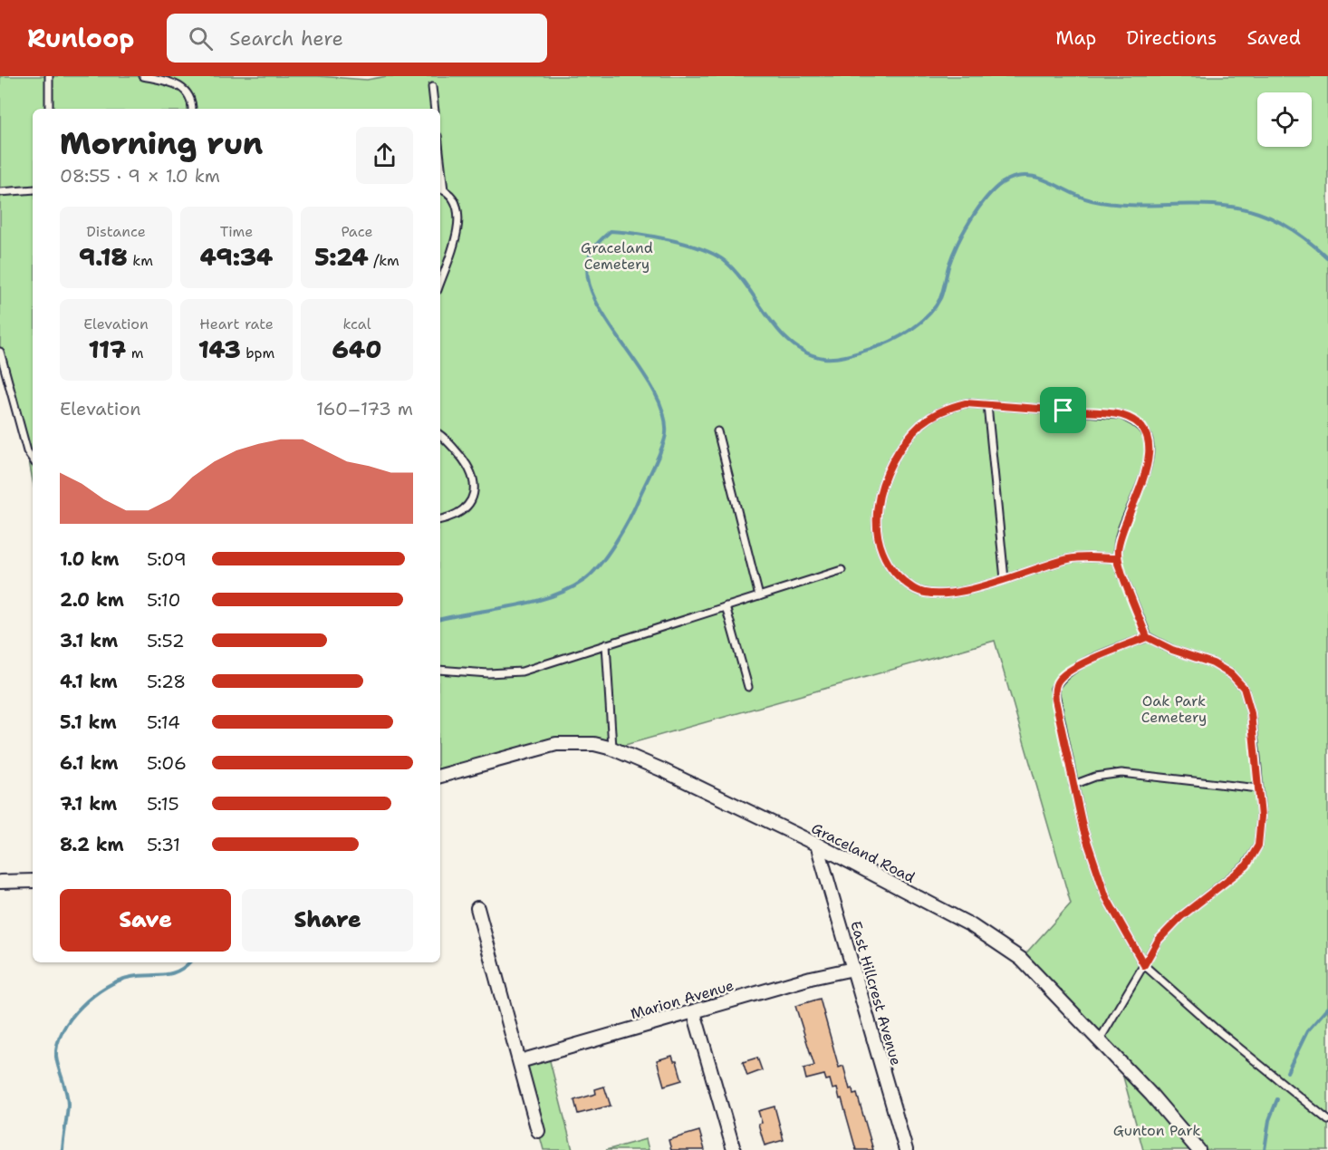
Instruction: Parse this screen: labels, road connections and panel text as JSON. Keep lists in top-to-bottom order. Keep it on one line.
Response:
{"streets":{"street":["Graceland Road","East Hillcrest Avenue","Marion Avenue"]},"crossings":[["Graceland Road","East Hillcrest Avenue"],["East Hillcrest Avenue","Marion Avenue"]],"parks":["Graceland Cemetery","Oak Park Cemetery","Gunton Park"],"page":{"header":"Runloop","search":"Search here","nav":["Map","Directions","Saved"],"heading":["Morning run","08:55 · 9 × 1.0 km"],"stats":[["Distance","9.18 km"],["Time","49:34"],["Pace","5:24 /km"],["Elevation","117 m"],["Heart rate","143 bpm"],["kcal","640"]],"chart":["Elevation","160–173 m"],"list":[{"name":"1.0 km","note":"5:09"},{"name":"2.0 km","note":"5:10"},{"name":"3.1 km","note":"5:52"},{"name":"4.1 km","note":"5:28"},{"name":"5.1 km","note":"5:14"},{"name":"6.1 km","note":"5:06"},{"name":"7.1 km","note":"5:15"},{"name":"8.2 km","note":"5:31"}],"buttons":["Save","Share"]}}
